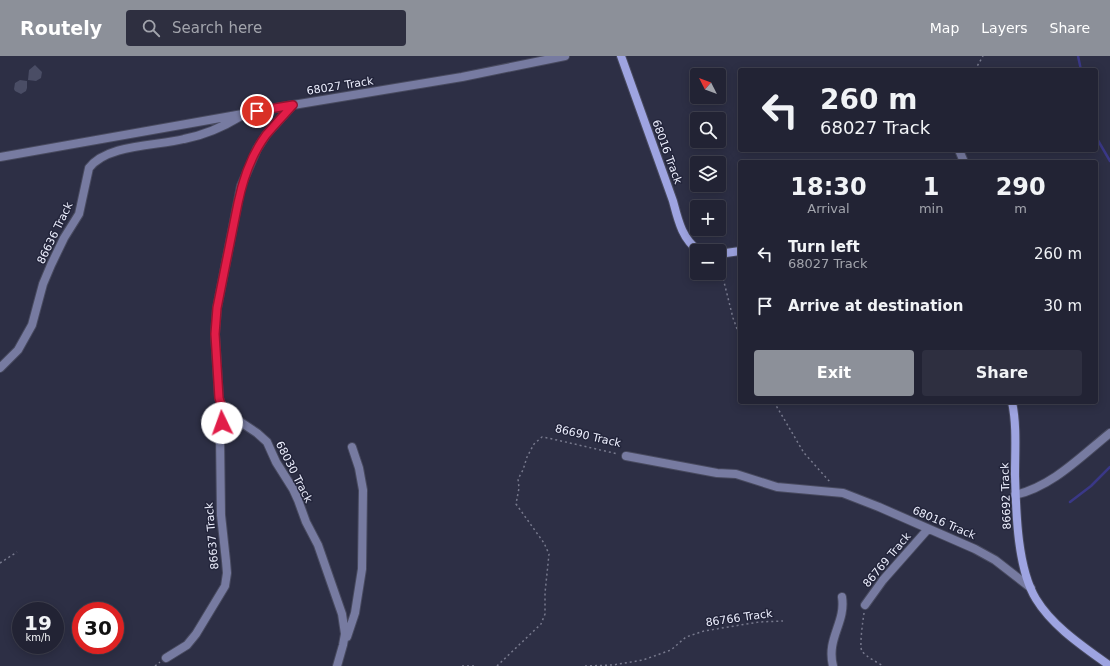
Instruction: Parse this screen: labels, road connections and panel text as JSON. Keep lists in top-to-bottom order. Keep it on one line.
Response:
{"streets":{"street":["68027 Track","68016 Track","86636 Track","86690 Track","68030 Track","86692 Track","86637 Track","86769 Track"],"path":["86766 Track"]},"crossings":[["68027 Track","86636 Track"],["68016 Track","86690 Track"],["68016 Track","86692 Track"],["68016 Track","86769 Track"],["68030 Track","86637 Track"]],"north":"top left","page":{"header":"Routely","search":"Search here","nav":["Map","Layers","Share"],"map_buttons":["+","−"],"turn":["260 m","68027 Track"],"eta":["18:30","Arrival","1","min","290","m"],"list":[{"name":"Turn left","note":"68027 Track","value":"260 m"},{"name":"Arrive at destination","value":"30 m"}],"buttons":["Exit","Share"],"speed":"19 km/h","limit":"30"}}
